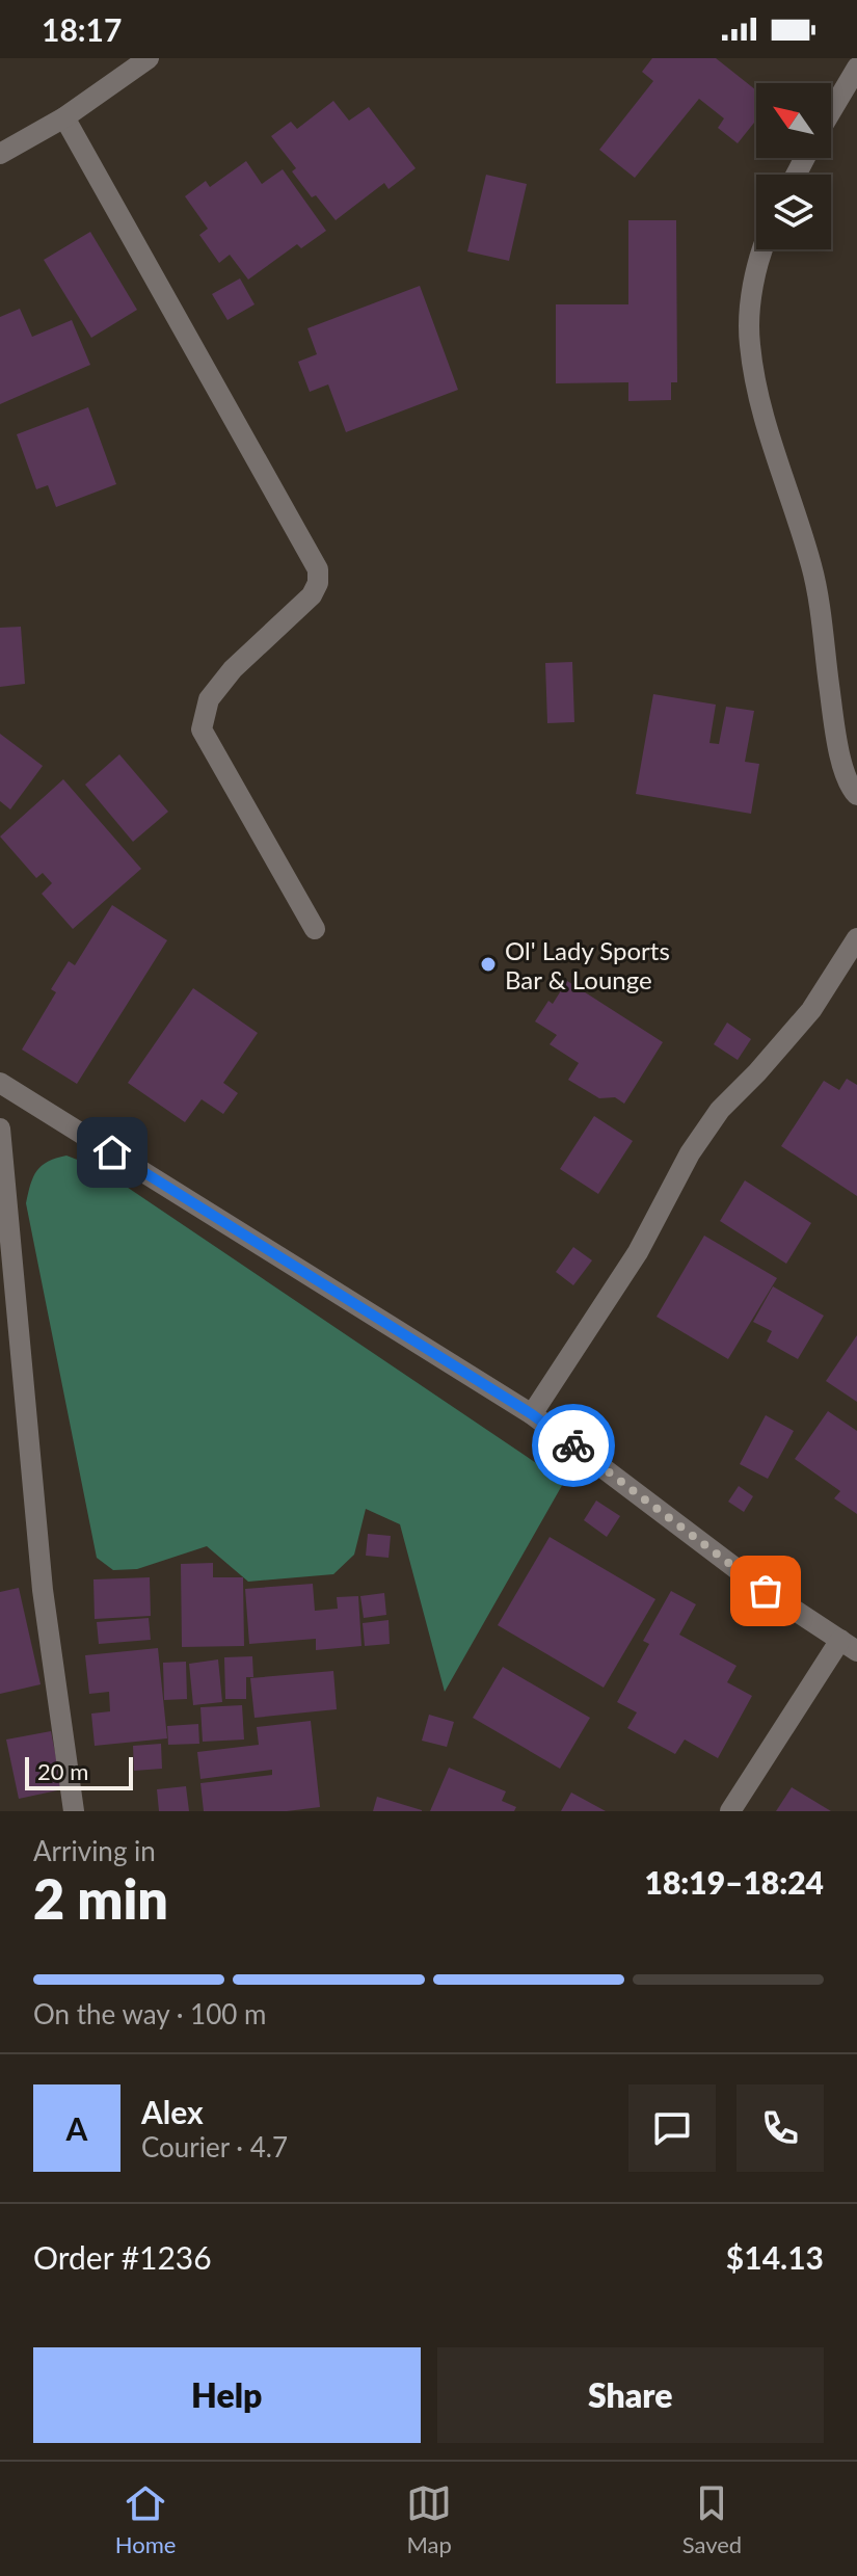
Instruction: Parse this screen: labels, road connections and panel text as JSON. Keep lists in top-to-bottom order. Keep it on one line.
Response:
{"places":["Ol' Lady Sports Bar & Lounge"],"scale_bar":"20 m","north":"top left","page":{"status":"18:17","scale":"20 m","heading":["2 min","Arriving in","18:19–18:24"],"panel":["Alex","Courier · 4.7","Order #1236","$14.13"],"bar":"On the way · 100 m","round":"A","buttons":["Help","Share"],"tabs":["Home","Map","Saved"]}}
